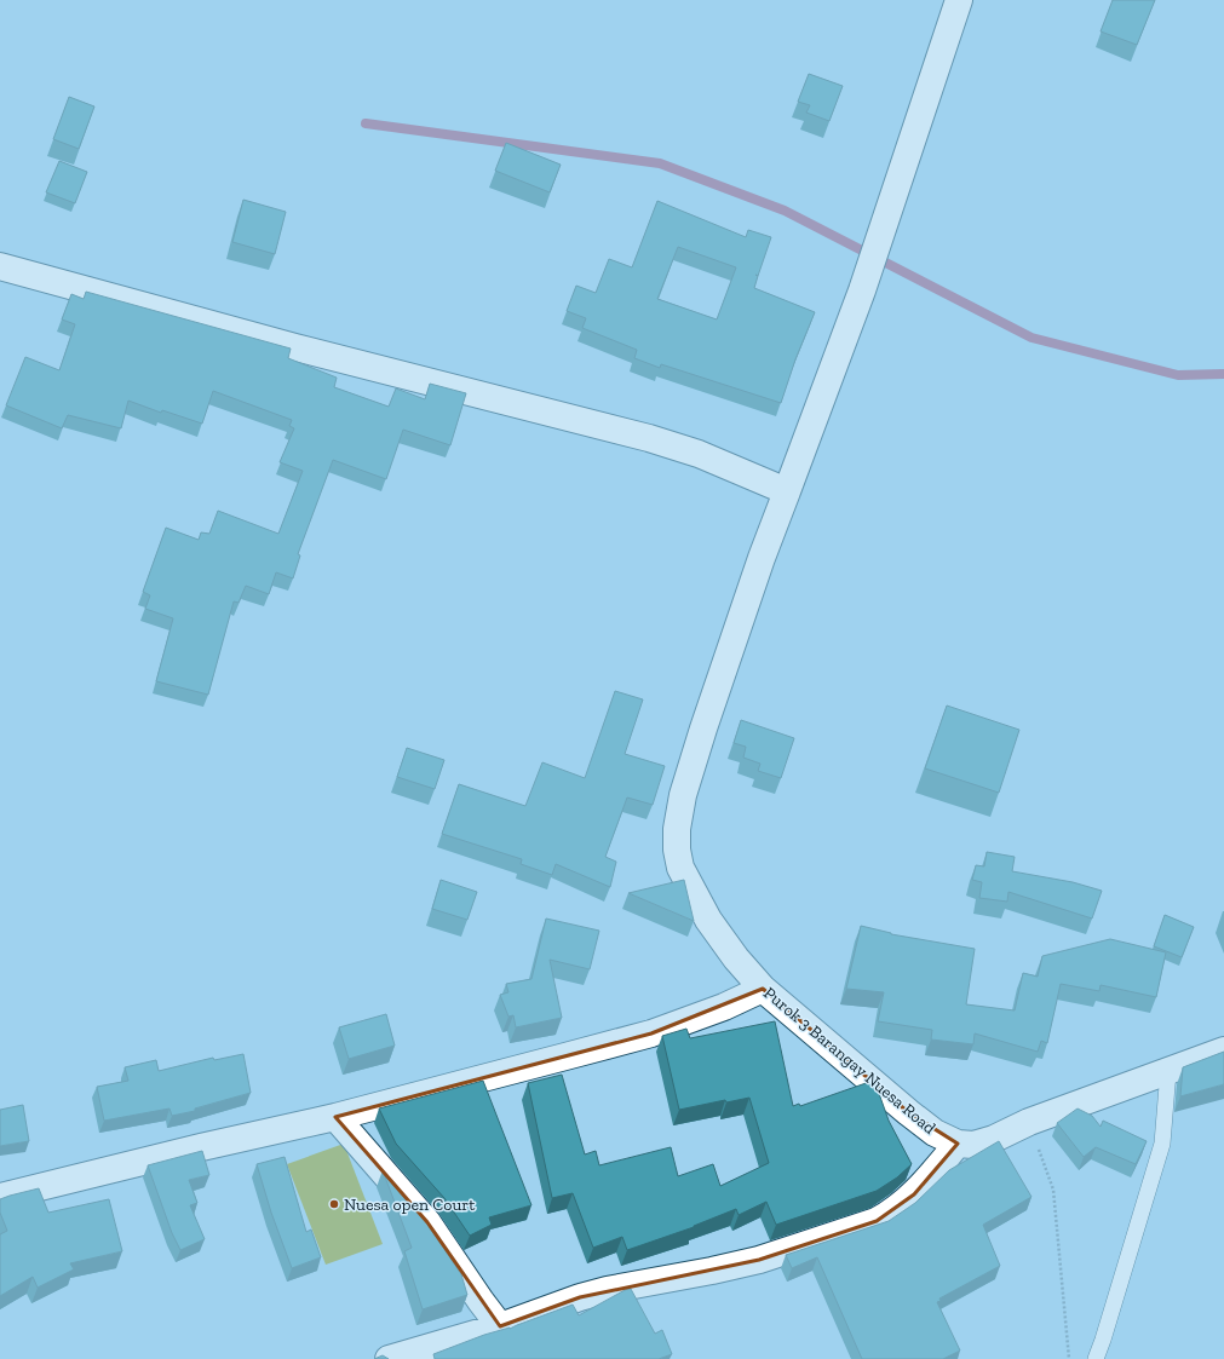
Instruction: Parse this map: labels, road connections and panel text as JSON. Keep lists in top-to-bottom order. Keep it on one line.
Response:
{"streets":{"street":["Purok 3 Barangay Nuesa Road"]},"places":["Nuesa open Court"]}
